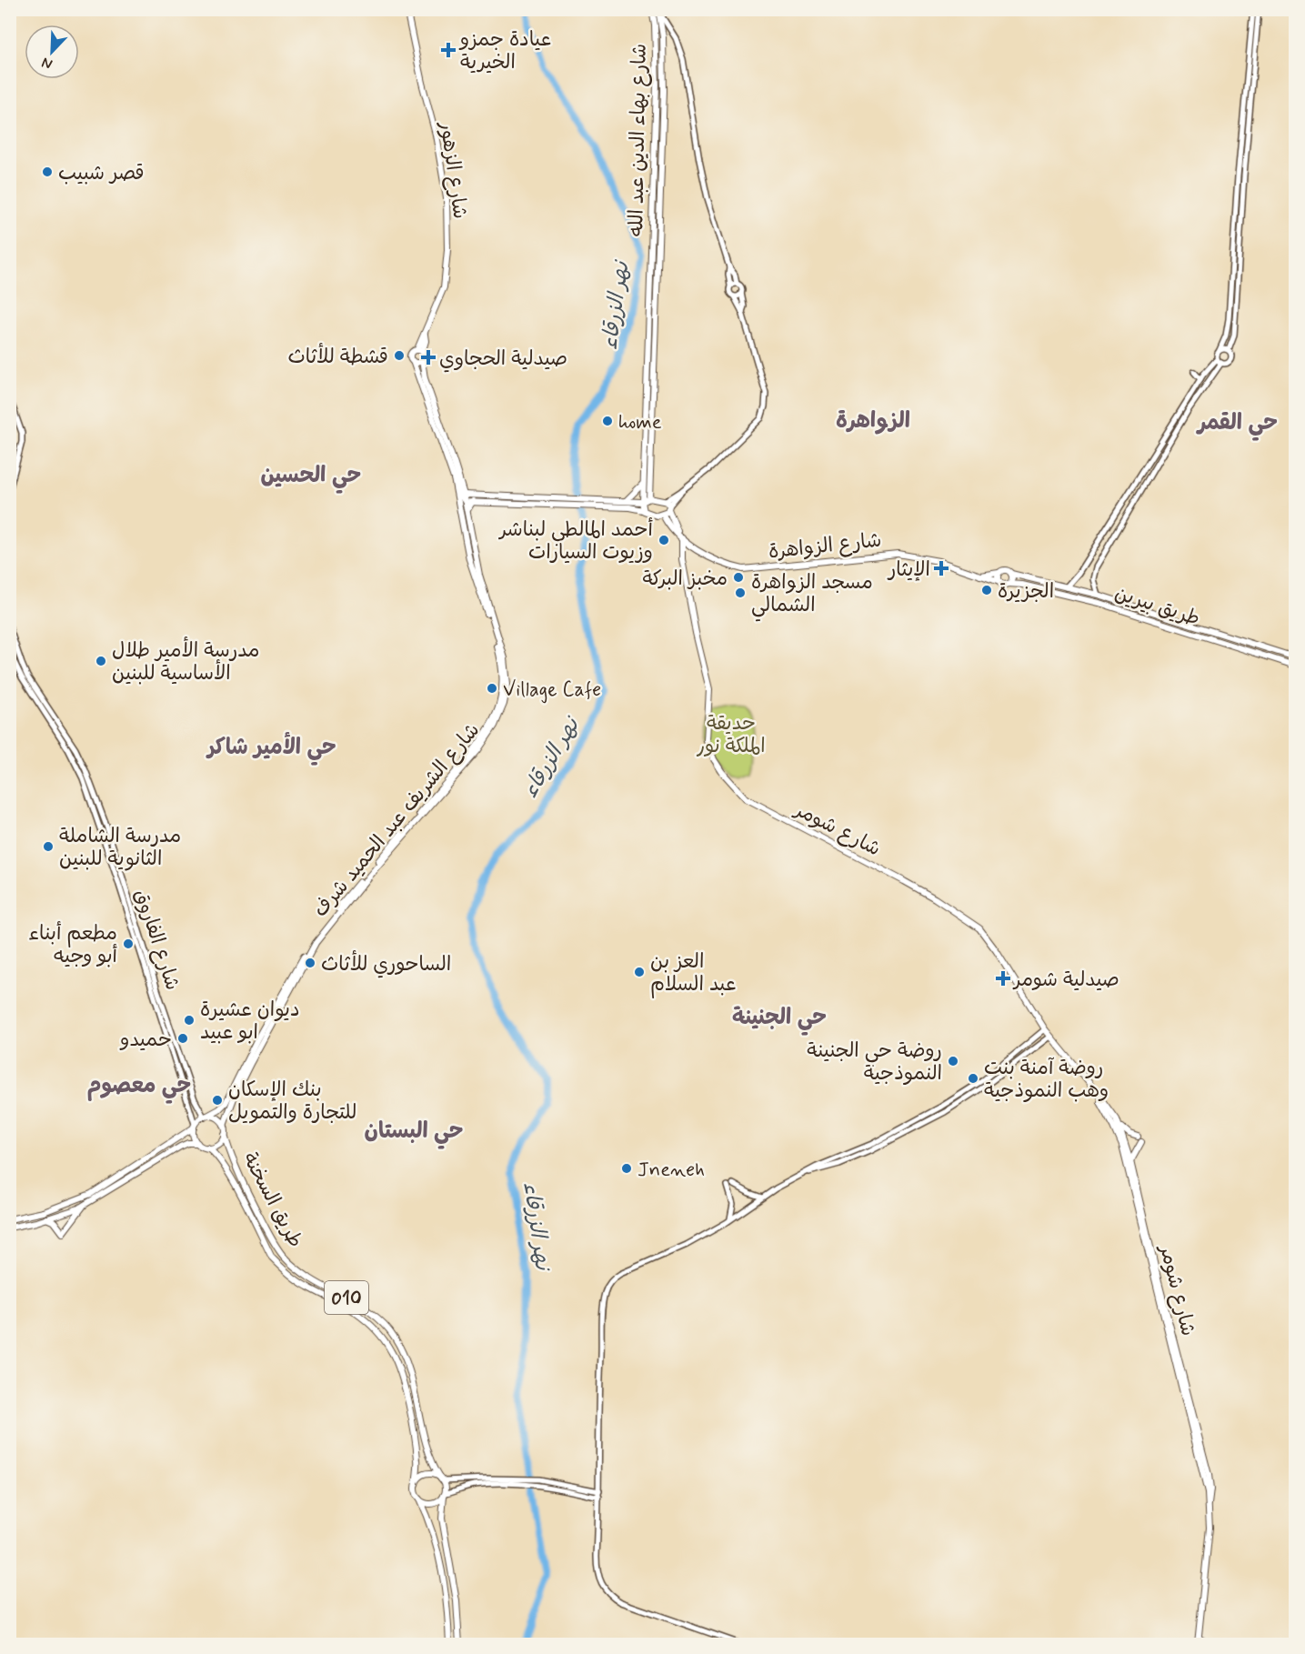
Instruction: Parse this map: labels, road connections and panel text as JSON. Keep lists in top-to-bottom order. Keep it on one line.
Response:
{"streets":{"main road":["شارع بهاء الدين عبد الله","شارع الزهور","شارع الزواهرة","طريق بيرين","شارع الشريف عبد الحميد شرف","شارع شومر","طريق السخنة","010"],"street":["شارع الفاروق"]},"crossings":[["شارع الزهور","شارع الشريف عبد الحميد شرف"],["شارع الزواهرة","طريق بيرين"],["شارع الزواهرة","شارع شومر"],["شارع الشريف عبد الحميد شرف","شارع الفاروق"],["شارع الشريف عبد الحميد شرف","طريق السخنة"],["شارع الفاروق","طريق السخنة"],["طريق السخنة","010"]],"districts":["الزواهرة","حي القمر","حي الحسين","حي الأمير شاكر","حي الجنينة","حي معصوم","حي البستان"],"water":["نهر الزرقاء"],"parks":["حديقة الملكة نور"],"places":{"health":["عيادة جمزو الخيرية","صيدلية الحجاوي","الإيثار","صيدلية شومر"],"other":["قصر شبيب","قشطة للأثاث","home","أحمد المالطي لبناشر وزيوت السيارات","مخبز البركة","الجزيرة","مسجد الزواهرة الشمالي","مدرسة الأمير طلال الأساسية للبنين","Village Cafe","مدرسة الشاملة الثانوية للبنين","مطعم أبناء أبو وجيه","الساحوري للأثاث","العز بن عبد السلام","ديوان عشيرة ابو عبيد","حميدو","روضة حي الجنينة النموذجية","روضة آمنة بنت وهب النموذجية","بنك الإسكان للتجارة والتمويل","Jneneh"]},"north":"bottom left"}
